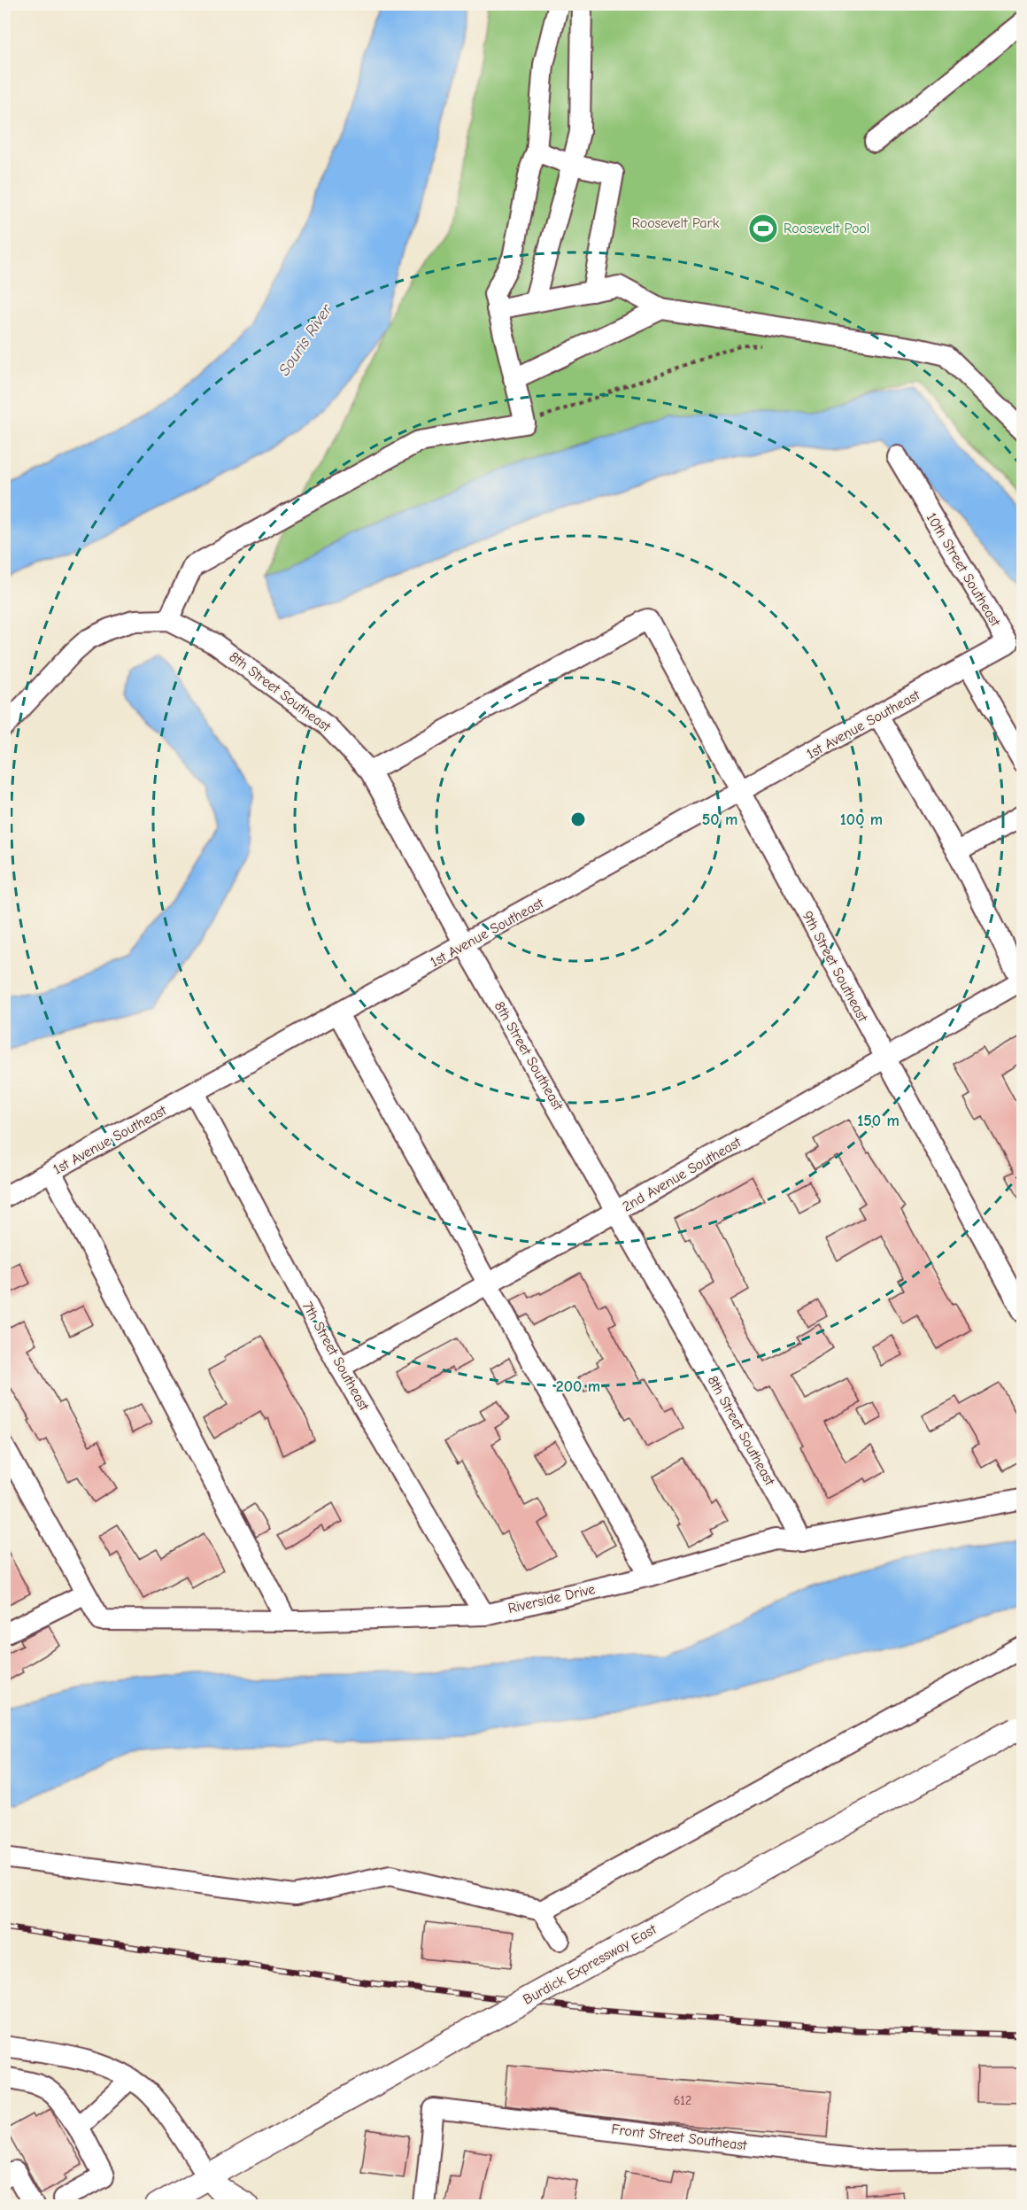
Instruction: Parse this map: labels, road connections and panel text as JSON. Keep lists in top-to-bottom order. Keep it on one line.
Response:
{"streets":{"main road":["Burdick Expressway East"],"street":["10th Street Southeast","8th Street Southeast","1st Avenue Southeast","9th Street Southeast","2nd Avenue Southeast","7th Street Southeast","Riverside Drive","Front Street Southeast"]},"crossings":[["10th Street Southeast","1st Avenue Southeast"],["8th Street Southeast","1st Avenue Southeast"],["8th Street Southeast","9th Street Southeast"],["8th Street Southeast","2nd Avenue Southeast"],["8th Street Southeast","Riverside Drive"],["1st Avenue Southeast","9th Street Southeast"],["1st Avenue Southeast","7th Street Southeast"],["9th Street Southeast","2nd Avenue Southeast"],["2nd Avenue Southeast","7th Street Southeast"],["7th Street Southeast","Riverside Drive"]],"water":["Souris River"],"parks":["Roosevelt Park"],"places":{"sports":["Roosevelt Pool"]},"house_numbers":["612"],"rings":["50 m","100 m","150 m","200 m"]}
